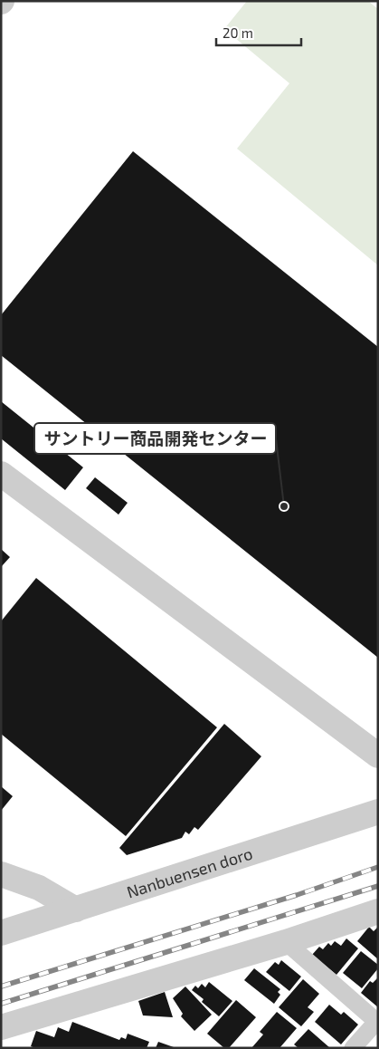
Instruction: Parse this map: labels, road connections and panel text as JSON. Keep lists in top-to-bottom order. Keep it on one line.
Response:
{"streets":{"street":["Nanbuensen doro"]},"places":["サントリー商品開発センター"],"scale_bar":"20 m"}
